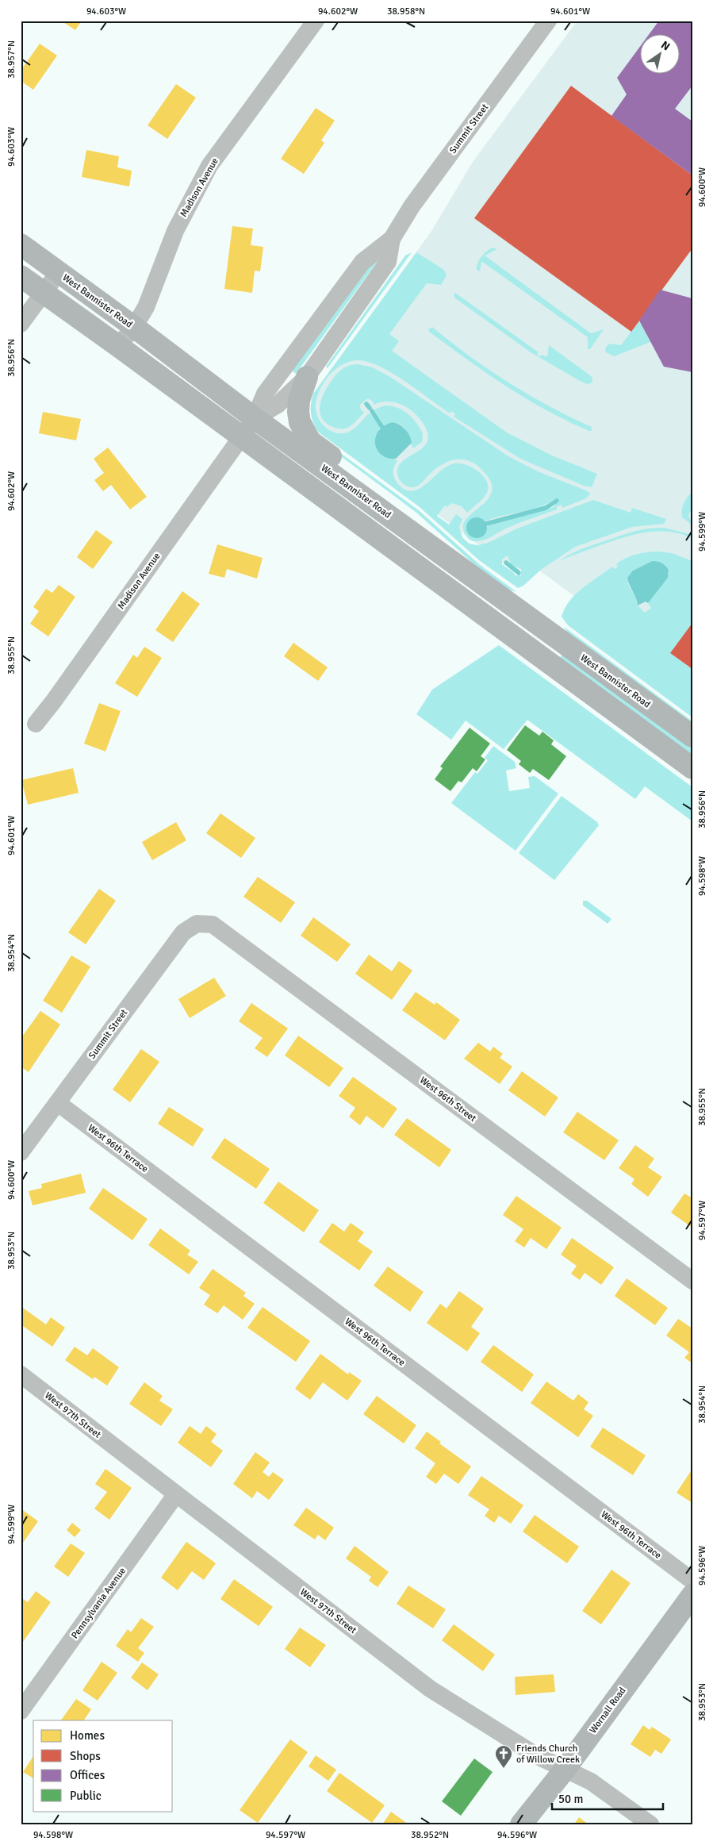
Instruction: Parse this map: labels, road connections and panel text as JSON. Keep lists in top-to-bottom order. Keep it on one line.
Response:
{"streets":{"main road":["West Bannister Road","Wornall Road"],"street":["Summit Street","Madison Avenue","West 96th Street","West 96th Terrace","West 97th Street","Pennsylvania Avenue"]},"crossings":[["Summit Street","Madison Avenue"],["Summit Street","West Bannister Road"],["Summit Street","West 96th Street"],["Summit Street","West 96th Terrace"],["Madison Avenue","West Bannister Road"],["West 97th Street","Pennsylvania Avenue"],["West 97th Street","Wornall Road"]],"places":{"church":["Friends Church of Willow Creek"]},"legend":["Homes","Shops","Offices","Public"],"scale_bar":"50 m","north":"top right","coordinates":["94.603°W","94.602°W","38.958°N","94.601°W","38.957°N","94.600°W","38.956°N","94.599°W","38.955°N","94.598°W","38.954°N","94.597°W","38.953°N","94.596°W","38.952°N"]}
